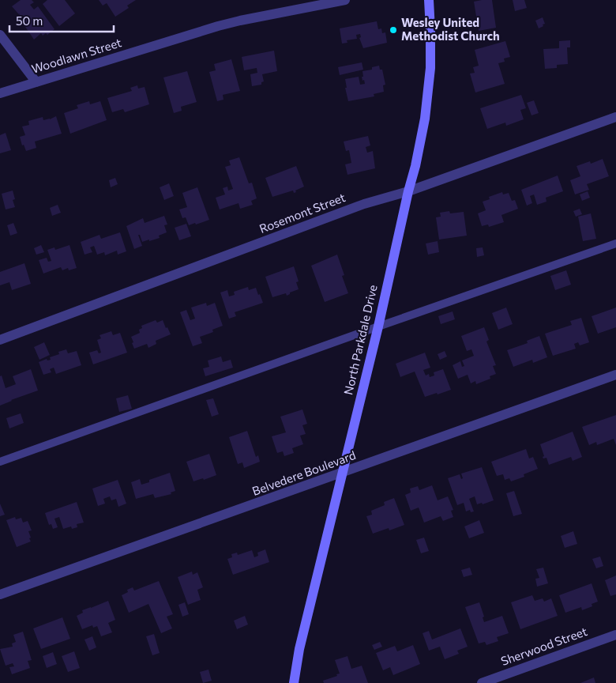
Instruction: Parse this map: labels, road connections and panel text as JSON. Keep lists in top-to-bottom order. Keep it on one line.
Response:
{"streets":{"street":["Woodlawn Street","Rosemont Street","North Parkdale Drive","Belvedere Boulevard","Sherwood Street"]},"crossings":[["Rosemont Street","North Parkdale Drive"],["North Parkdale Drive","Belvedere Boulevard"]],"places":["Wesley United Methodist Church"],"scale_bar":"50 m"}
